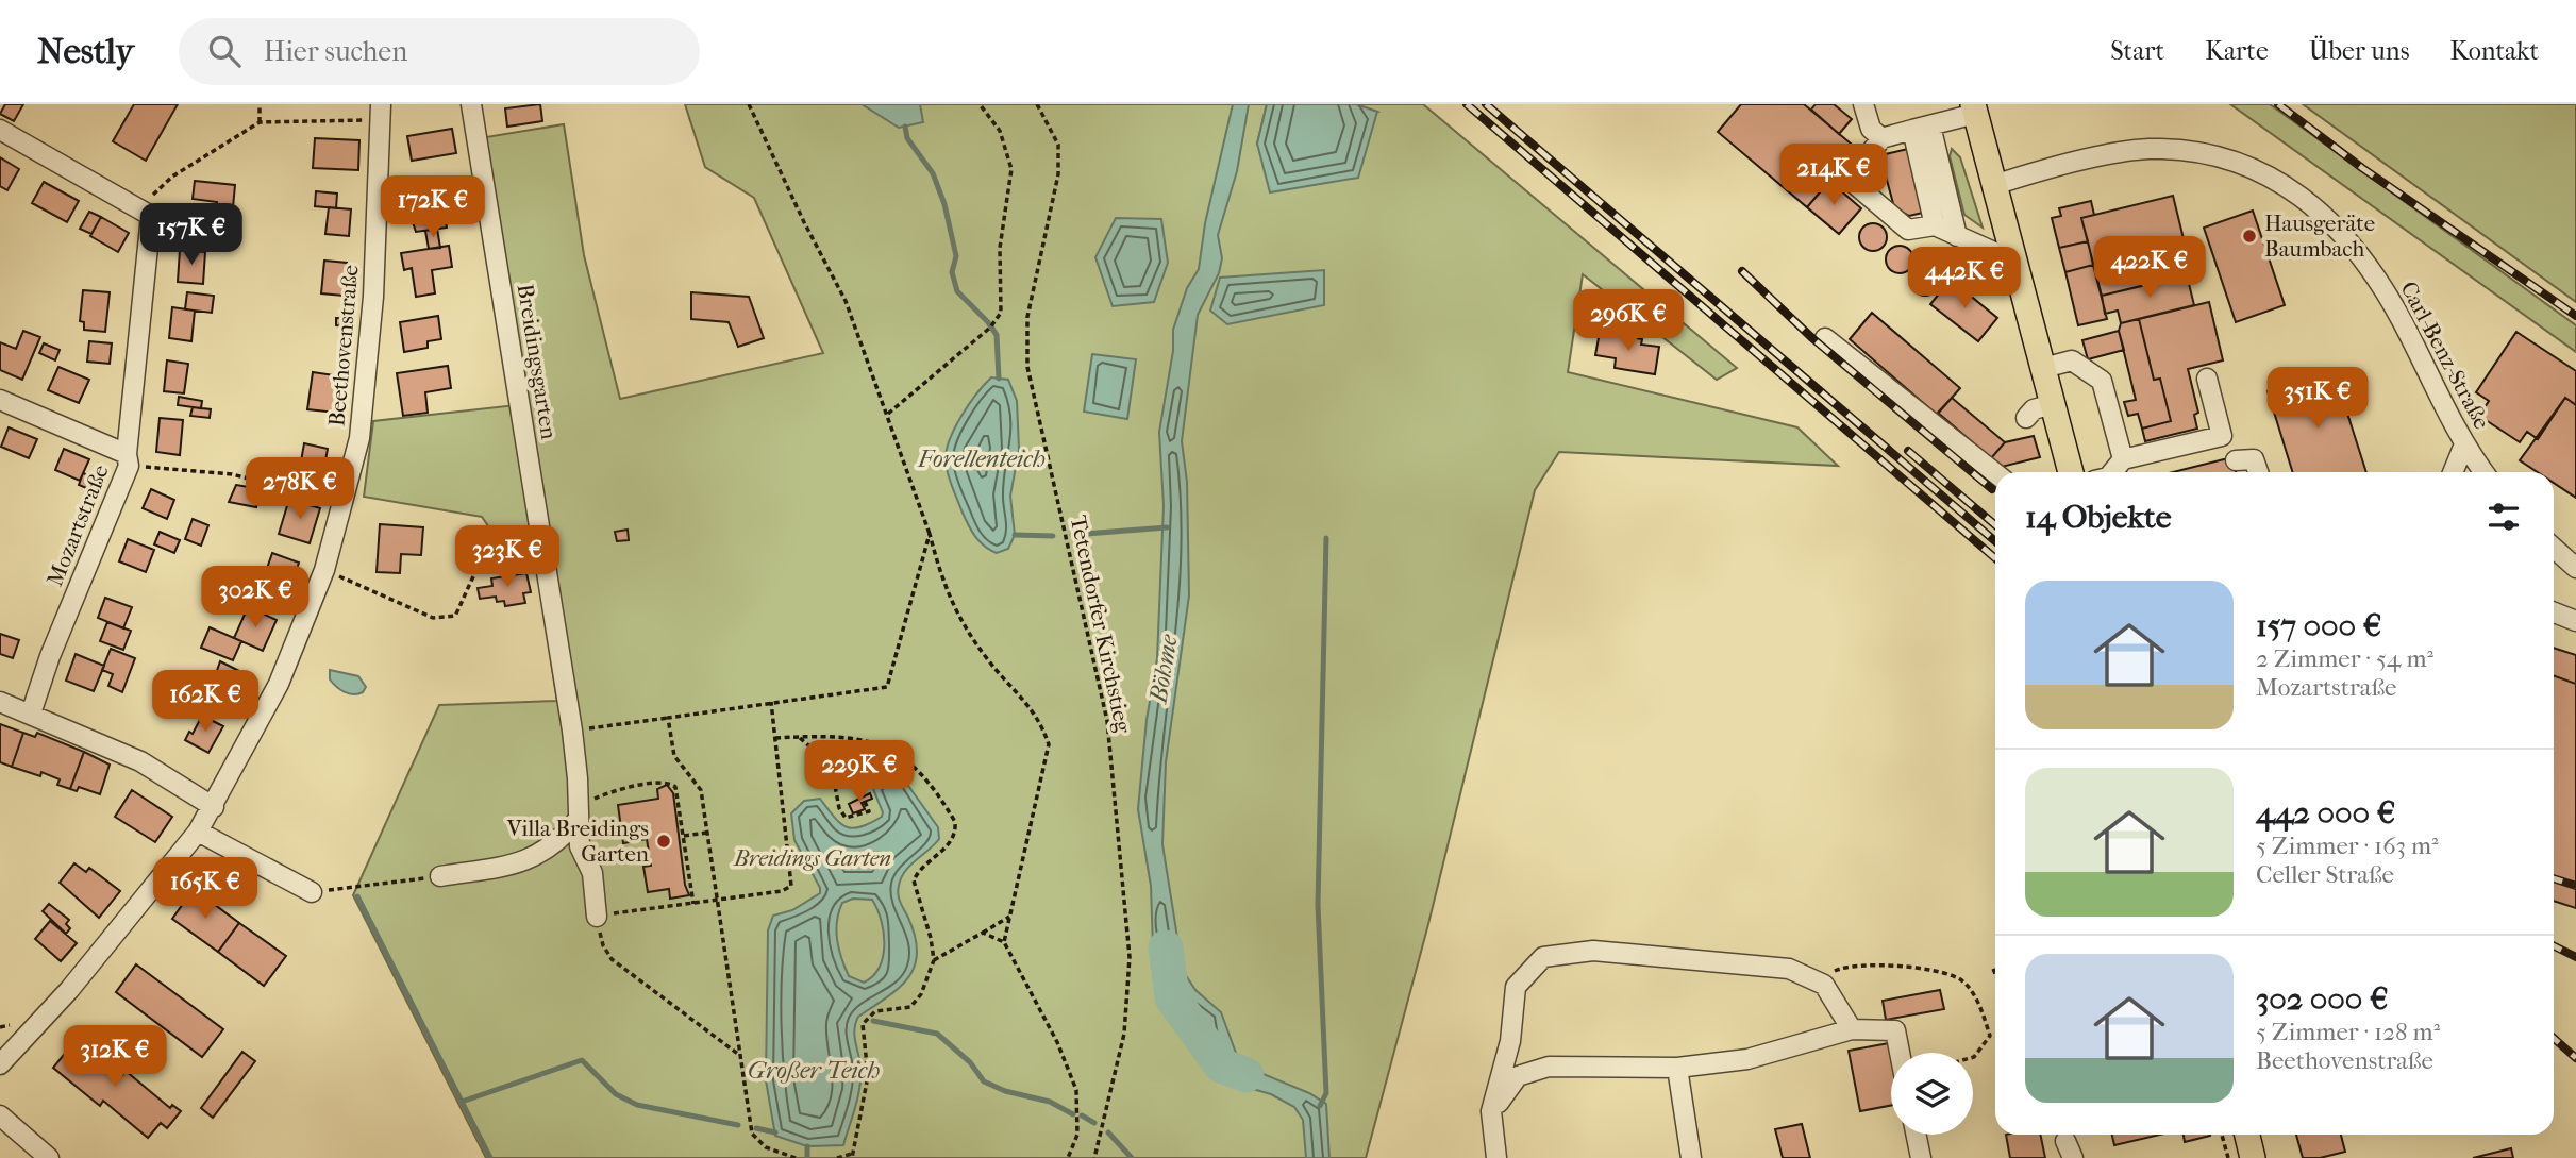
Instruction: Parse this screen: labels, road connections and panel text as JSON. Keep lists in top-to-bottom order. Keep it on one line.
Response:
{"streets":{"street":["Beethovenstraße","Carl-Benz-Straße","Breidingsgarten","Mozartstraße"],"path":["Tetendorfer Kirchstieg"]},"water":["Forellenteich","Böhme","Großer Teich"],"parks":["Breidings Garten"],"places":["Hausgeräte Baumbach","Villa Breidings Garten"],"page":{"header":"Nestly","search":"Hier suchen","nav":["Start","Karte","Über uns","Kontakt"],"price":["214K €","172K €","157K €","422K €","442K €","296K €","351K €","278K €","323K €","302K €","162K €","229K €","165K €","312K €"],"heading":"14 Objekte","list":[{"name":"157 000 €","note":"2 Zimmer · 54 m² · Mozartstraße"},{"name":"442 000 €","note":"5 Zimmer · 163 m² · Celler Straße"},{"name":"302 000 €","note":"5 Zimmer · 128 m² · Beethovenstraße"}]}}
